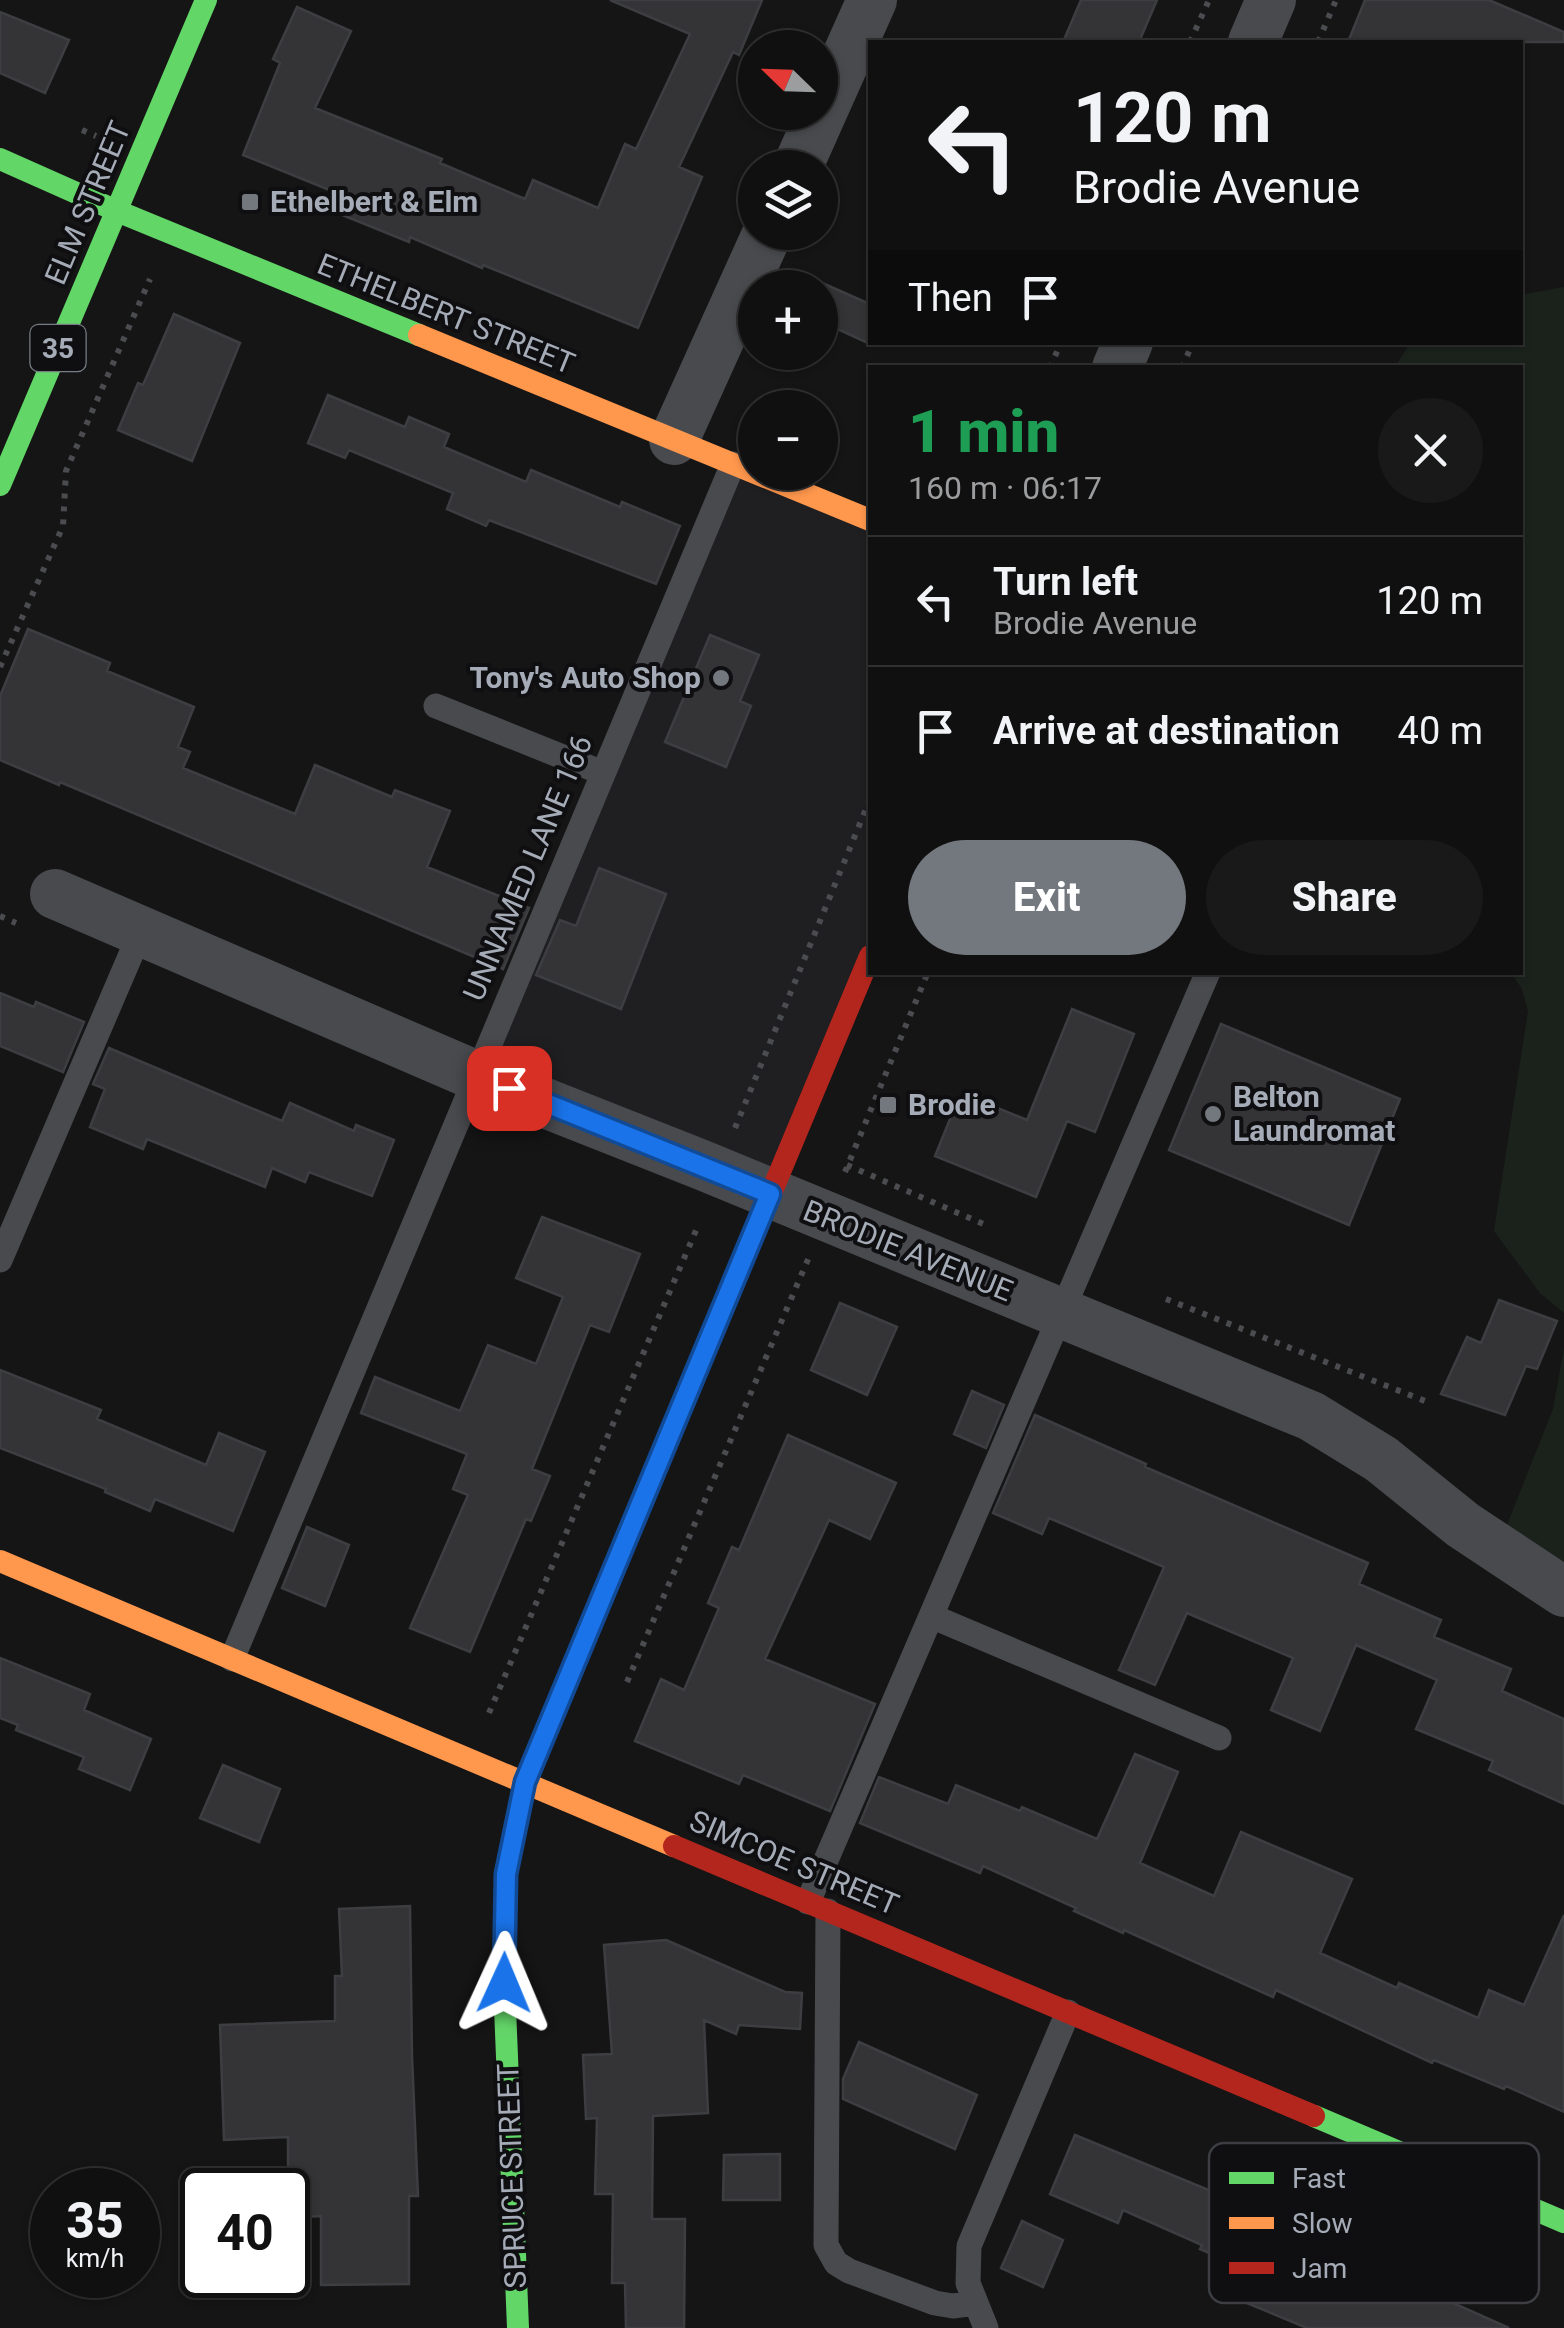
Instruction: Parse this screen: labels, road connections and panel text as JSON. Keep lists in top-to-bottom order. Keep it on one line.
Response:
{"streets":{"street":["ELM STREET","ETHELBERT STREET","35","BRODIE AVENUE","SIMCOE STREET","SPRUCE STREET"],"lane":["UNNAMED LANE 166"]},"crossings":[["ELM STREET","ETHELBERT STREET"],["ETHELBERT STREET","UNNAMED LANE 166"],["UNNAMED LANE 166","BRODIE AVENUE"],["UNNAMED LANE 166","SIMCOE STREET"],["BRODIE AVENUE","SPRUCE STREET"],["SIMCOE STREET","SPRUCE STREET"]],"places":{"transit":["Ethelbert & Elm","Brodie"],"other":["Tony's Auto Shop","Belton Laundromat"]},"legend":["Fast","Slow","Jam"],"north":"top left","page":{"map_buttons":["+","−"],"turn":["120 m","Brodie Avenue"],"then":"Then","heading":["1 min","160 m · 06:17"],"list":[{"name":"Turn left","note":"Brodie Avenue","value":"120 m"},{"name":"Arrive at destination","value":"40 m"}],"buttons":["Exit","Share"],"speed":"35 km/h","limit":"40"}}
